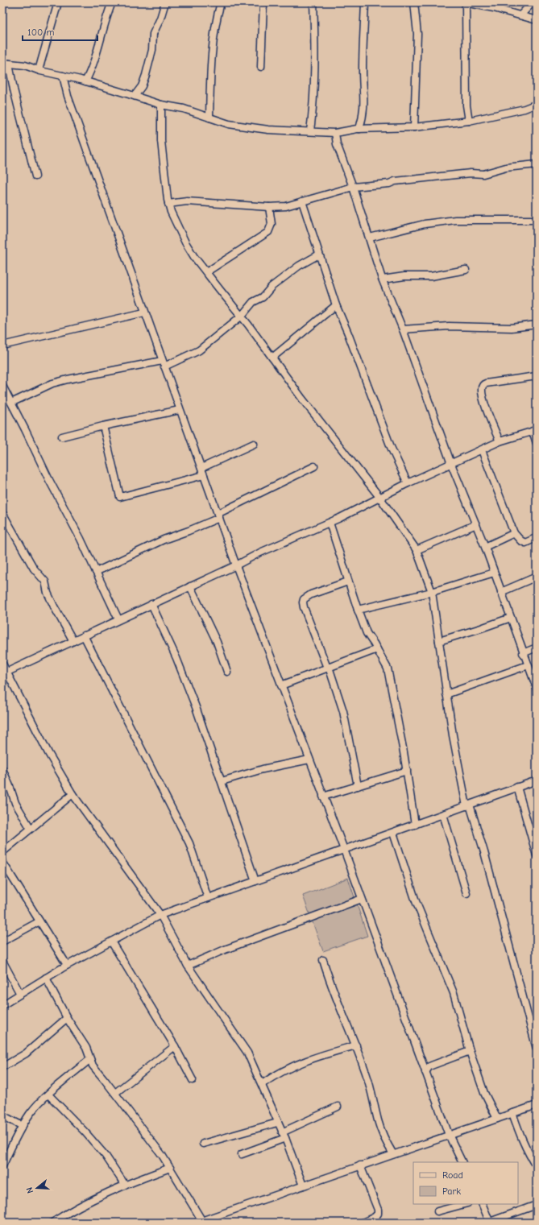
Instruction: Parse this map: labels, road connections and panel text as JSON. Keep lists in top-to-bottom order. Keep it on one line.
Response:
{"legend":["Road","Park"],"scale_bar":"100 m","north":"left"}
